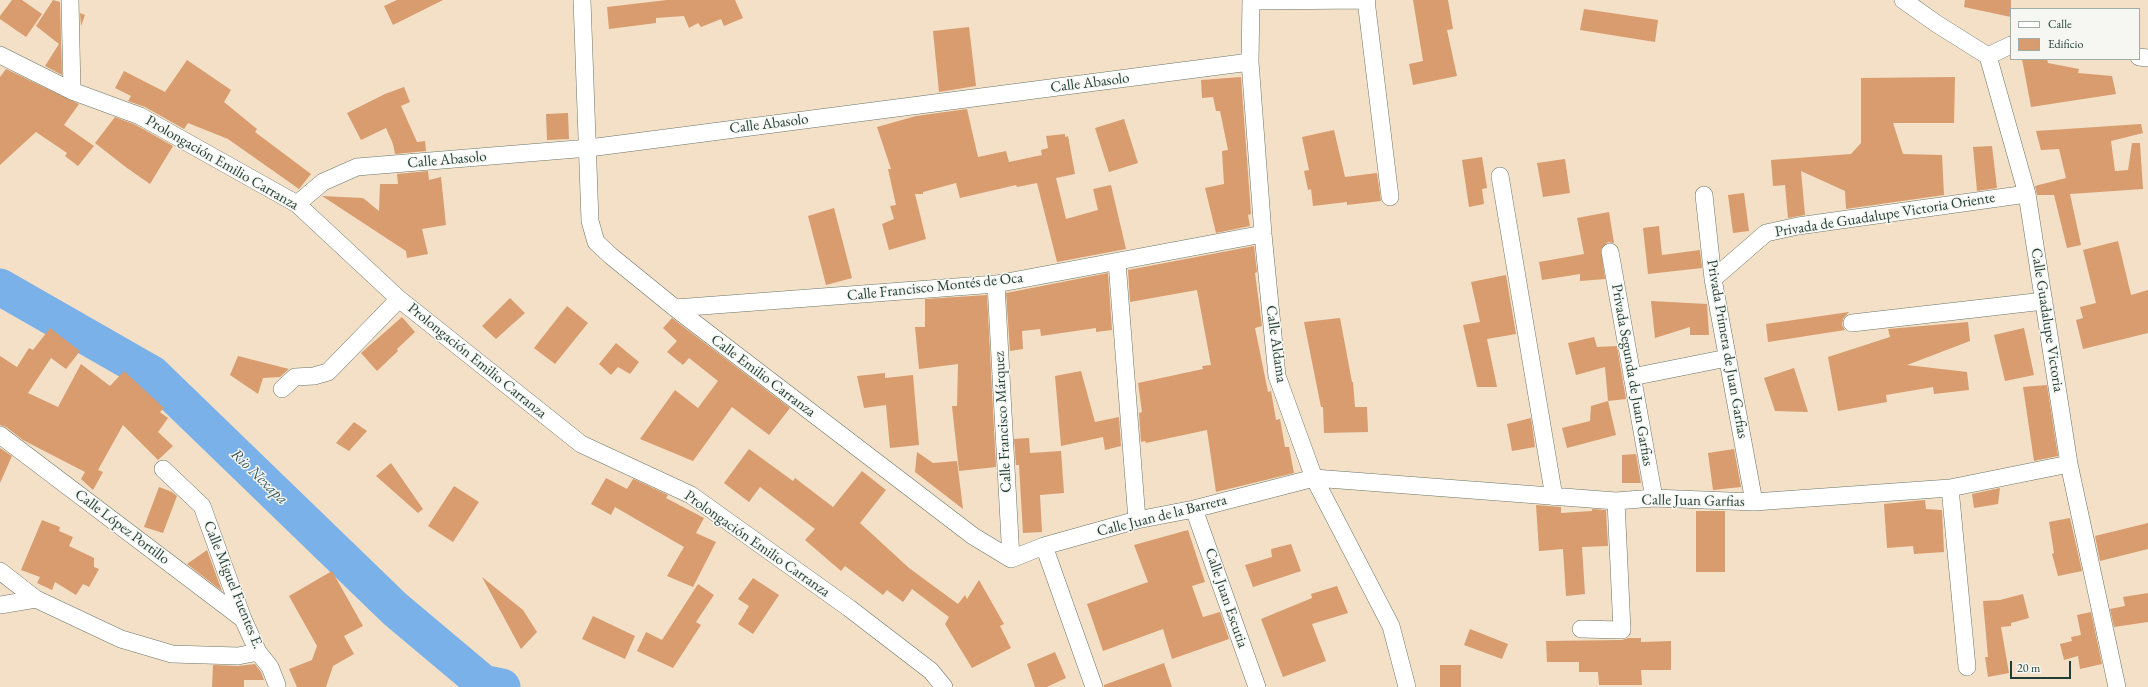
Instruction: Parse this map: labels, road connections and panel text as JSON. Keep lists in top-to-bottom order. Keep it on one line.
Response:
{"streets":{"street":["Calle Abasolo","Prolongación Emilio Carranza","Privada de Guadalupe Victoria Oriente","Calle Francisco Montés de Oca","Calle Guadalupe Victoria","Calle Aldama","Privada Primera de Juan Garfias","Privada Segunda de Juan Garfias","Calle Emilio Carranza","Calle Francisco Márquez","Calle Juan Garfias","Calle Juan de la Barrera","Calle López Portillo","Calle Miguel Fuentes E.","Calle Juan Escutia"]},"crossings":[["Calle Abasolo","Prolongación Emilio Carranza"],["Calle Abasolo","Calle Aldama"],["Calle Abasolo","Calle Emilio Carranza"],["Privada de Guadalupe Victoria Oriente","Calle Guadalupe Victoria"],["Privada de Guadalupe Victoria Oriente","Privada Primera de Juan Garfias"],["Calle Francisco Montés de Oca","Calle Aldama"],["Calle Francisco Montés de Oca","Calle Emilio Carranza"],["Calle Francisco Montés de Oca","Calle Francisco Márquez"],["Calle Guadalupe Victoria","Calle Juan Garfias"],["Calle Aldama","Calle Juan Garfias"],["Calle Aldama","Calle Juan de la Barrera"],["Privada Primera de Juan Garfias","Calle Juan Garfias"],["Privada Segunda de Juan Garfias","Calle Juan Garfias"],["Calle Emilio Carranza","Calle Francisco Márquez"],["Calle Emilio Carranza","Calle Juan de la Barrera"],["Calle Francisco Márquez","Calle Juan de la Barrera"],["Calle Juan Garfias","Calle Juan de la Barrera"],["Calle Juan de la Barrera","Calle Juan Escutia"],["Calle López Portillo","Calle Miguel Fuentes E."]],"water":["Rio Nexapa"],"legend":["Calle","Edificio"],"scale_bar":"20 m"}
